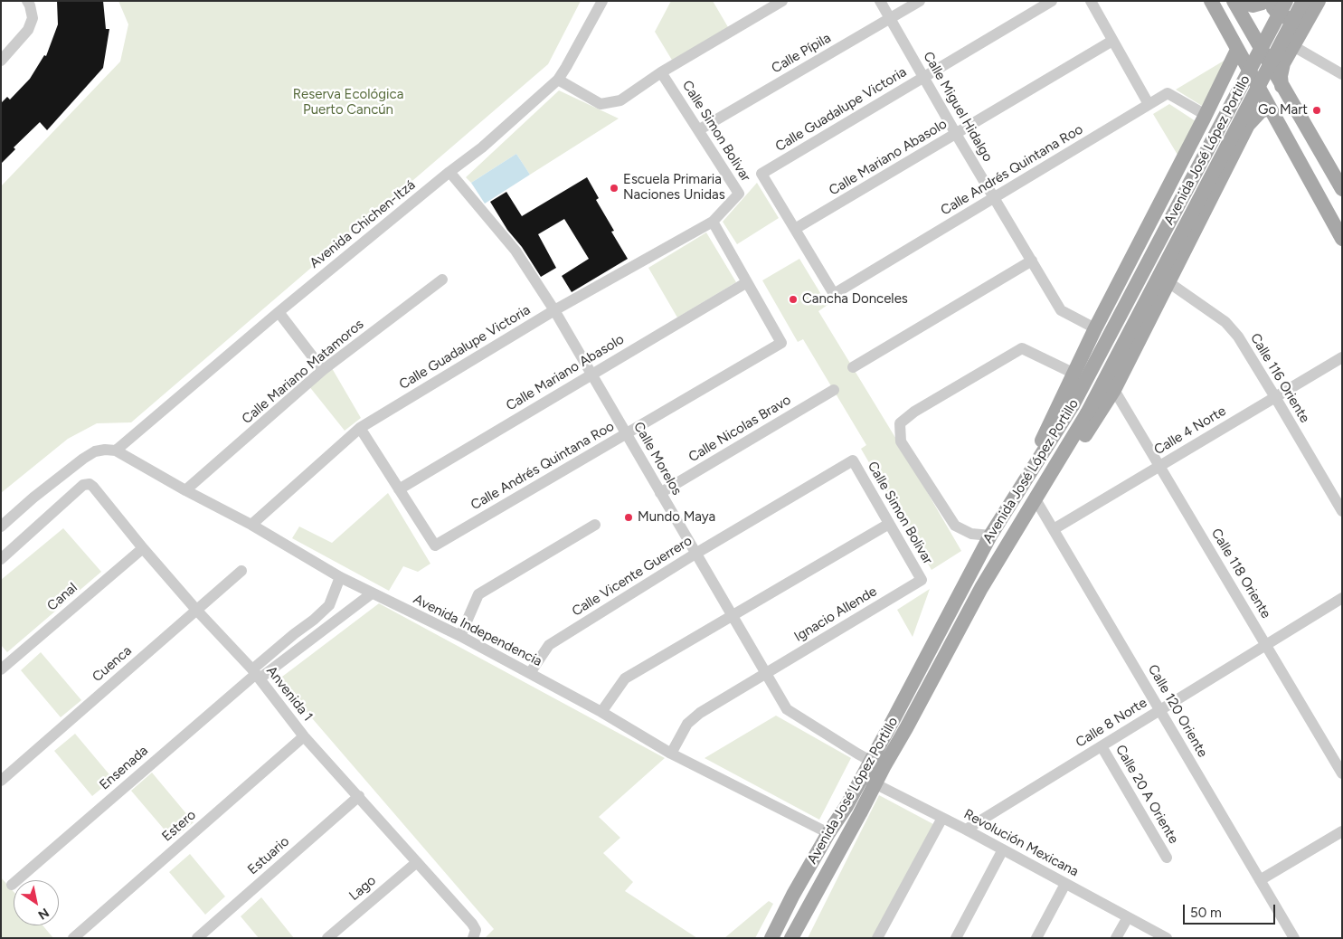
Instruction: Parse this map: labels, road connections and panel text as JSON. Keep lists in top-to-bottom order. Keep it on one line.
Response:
{"streets":{"main road":["Avenida José López Portillo"],"street":["Calle Pípila","Calle Miguel Hidalgo","Calle Guadalupe Victoria","Calle Simon Bolivar","Calle Mariano Abasolo","Calle Andrés Quintana Roo","Avenida Chichen-Itzá","Calle Mariano Matamoros","Calle 116 Oriente","Calle Nicolas Bravo","Calle 4 Norte","Calle Morelos","Calle 118 Oriente","Calle Vicente Guerrero","Canal","Ignacio Allende","Avenida Independencia","Cuenca","Anvenida 1","Calle 120 Oriente","Calle 8 Norte","Ensenada","Calle 20 A Oriente","Estero","Revolución Mexicana","Estuario","Lago"]},"crossings":[["Calle Pípila","Calle Miguel Hidalgo"],["Calle Pípila","Calle Simon Bolivar"],["Calle Miguel Hidalgo","Calle Guadalupe Victoria"],["Calle Miguel Hidalgo","Calle Mariano Abasolo"],["Calle Miguel Hidalgo","Calle Andrés Quintana Roo"],["Calle Guadalupe Victoria","Calle Simon Bolivar"],["Calle Guadalupe Victoria","Calle Morelos"],["Calle Guadalupe Victoria","Avenida Independencia"],["Calle Simon Bolivar","Calle Mariano Abasolo"],["Calle Simon Bolivar","Calle Andrés Quintana Roo"],["Calle Simon Bolivar","Calle Vicente Guerrero"],["Calle Simon Bolivar","Ignacio Allende"],["Avenida José López Portillo","Calle Morelos"],["Avenida José López Portillo","Avenida Independencia"],["Avenida José López Portillo","Calle 120 Oriente"],["Avenida José López Portillo","Revolución Mexicana"],["Calle Mariano Abasolo","Calle Andrés Quintana Roo"],["Calle Mariano Abasolo","Calle Morelos"],["Calle Andrés Quintana Roo","Calle Morelos"],["Avenida Chichen-Itzá","Calle Morelos"],["Avenida Chichen-Itzá","Avenida Independencia"],["Calle Mariano Matamoros","Avenida Independencia"],["Calle 116 Oriente","Calle 4 Norte"],["Calle Nicolas Bravo","Calle Morelos"],["Calle 4 Norte","Calle 118 Oriente"],["Calle 4 Norte","Calle 120 Oriente"],["Calle Morelos","Calle Vicente Guerrero"],["Calle Morelos","Ignacio Allende"],["Calle 118 Oriente","Calle 8 Norte"],["Calle Vicente Guerrero","Avenida Independencia"],["Canal","Anvenida 1"],["Ignacio Allende","Avenida Independencia"],["Avenida Independencia","Ensenada"],["Cuenca","Anvenida 1"],["Anvenida 1","Ensenada"],["Anvenida 1","Estero"],["Anvenida 1","Estuario"],["Anvenida 1","Lago"],["Calle 120 Oriente","Calle 8 Norte"],["Calle 8 Norte","Calle 20 A Oriente"],["Calle 8 Norte","Revolución Mexicana"]],"parks":["Reserva Ecológica Puerto Cancún"],"places":["Go Mart","Escuela Primaria Naciones Unidas","Cancha Donceles","Mundo Maya"],"scale_bar":"50 m","north":"bottom right"}
